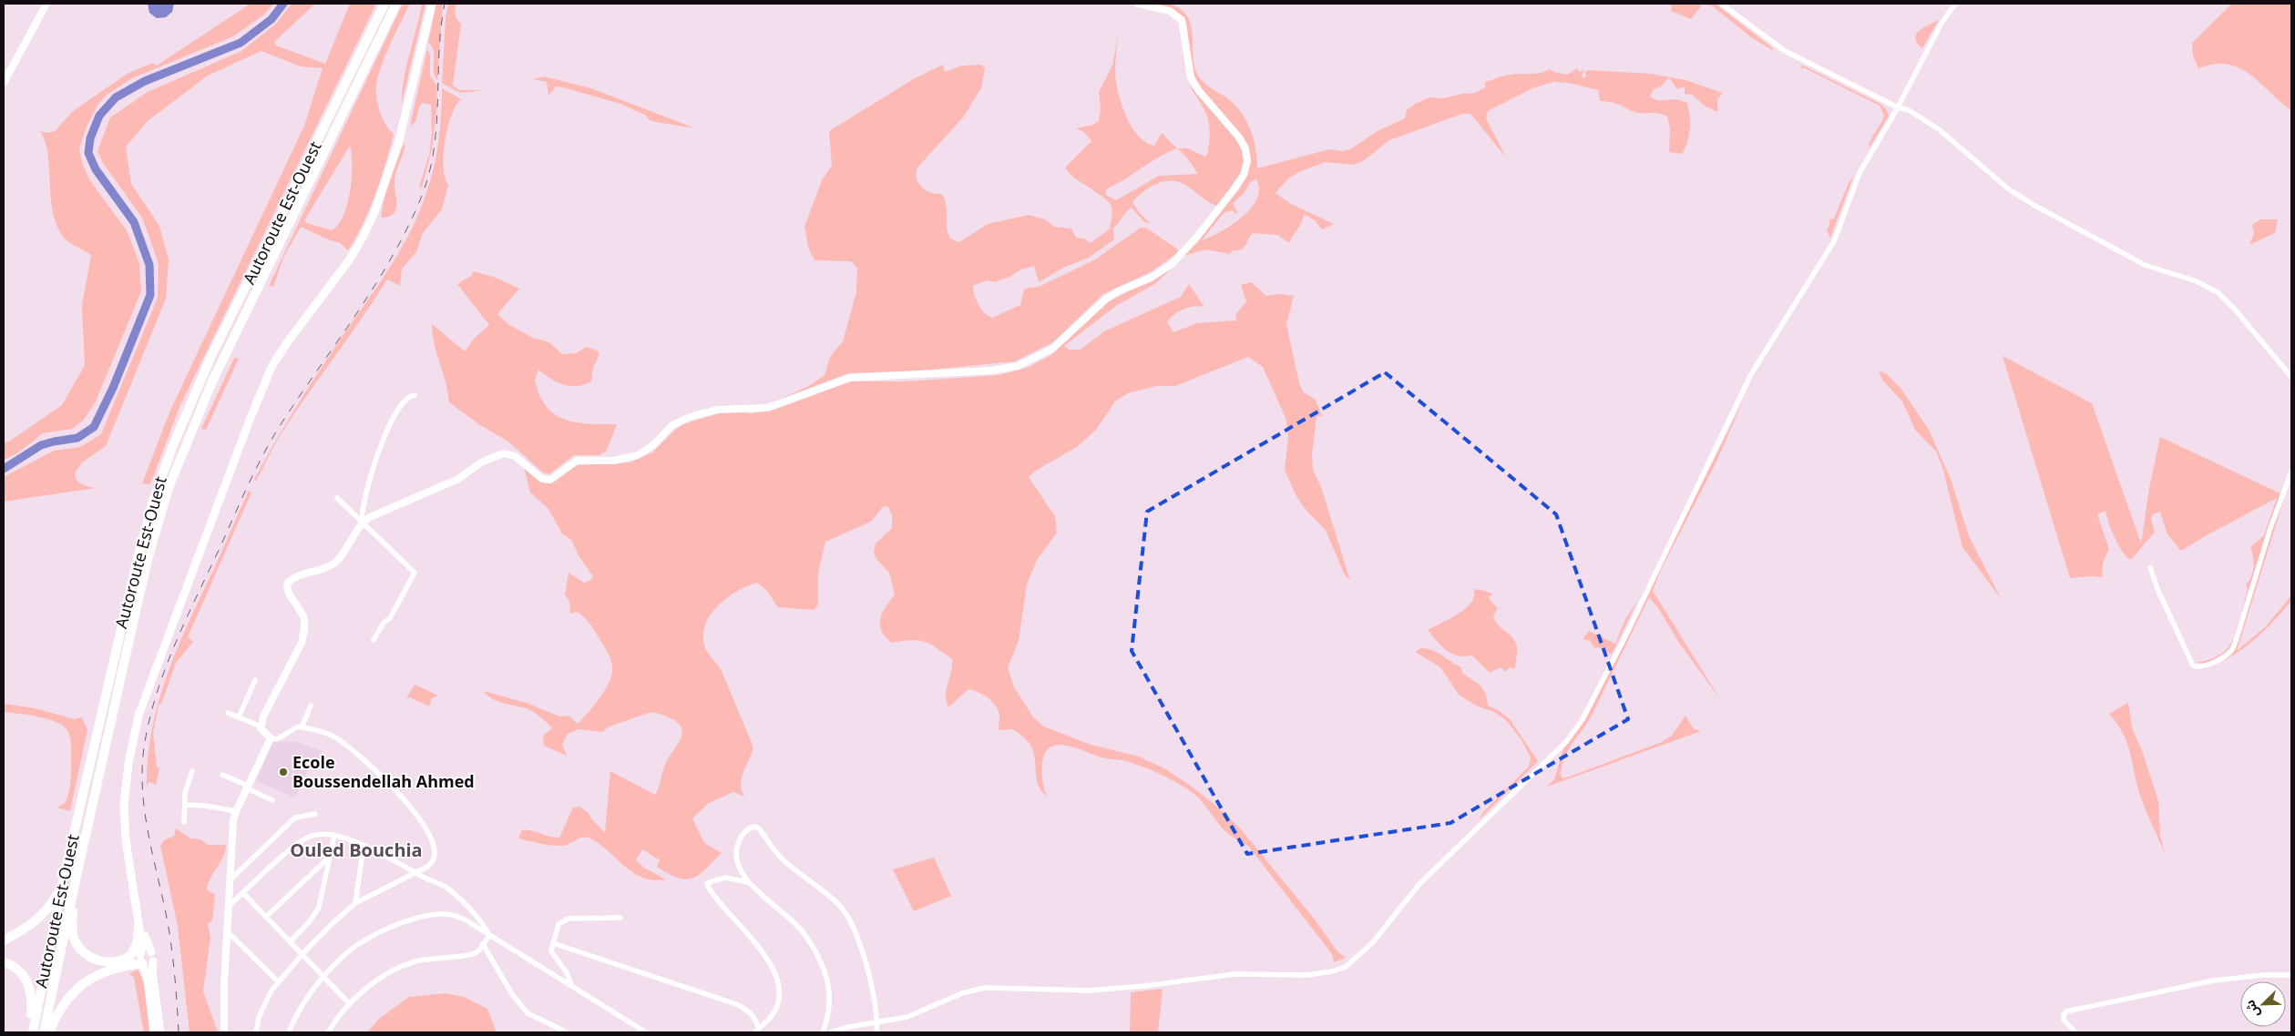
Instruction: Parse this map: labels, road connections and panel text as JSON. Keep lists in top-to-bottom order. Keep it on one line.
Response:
{"streets":{"highway":["Autoroute Est-Ouest"]},"districts":["Ouled Bouchia"],"places":["Ecole Boussendellah Ahmed"],"north":"bottom left"}
